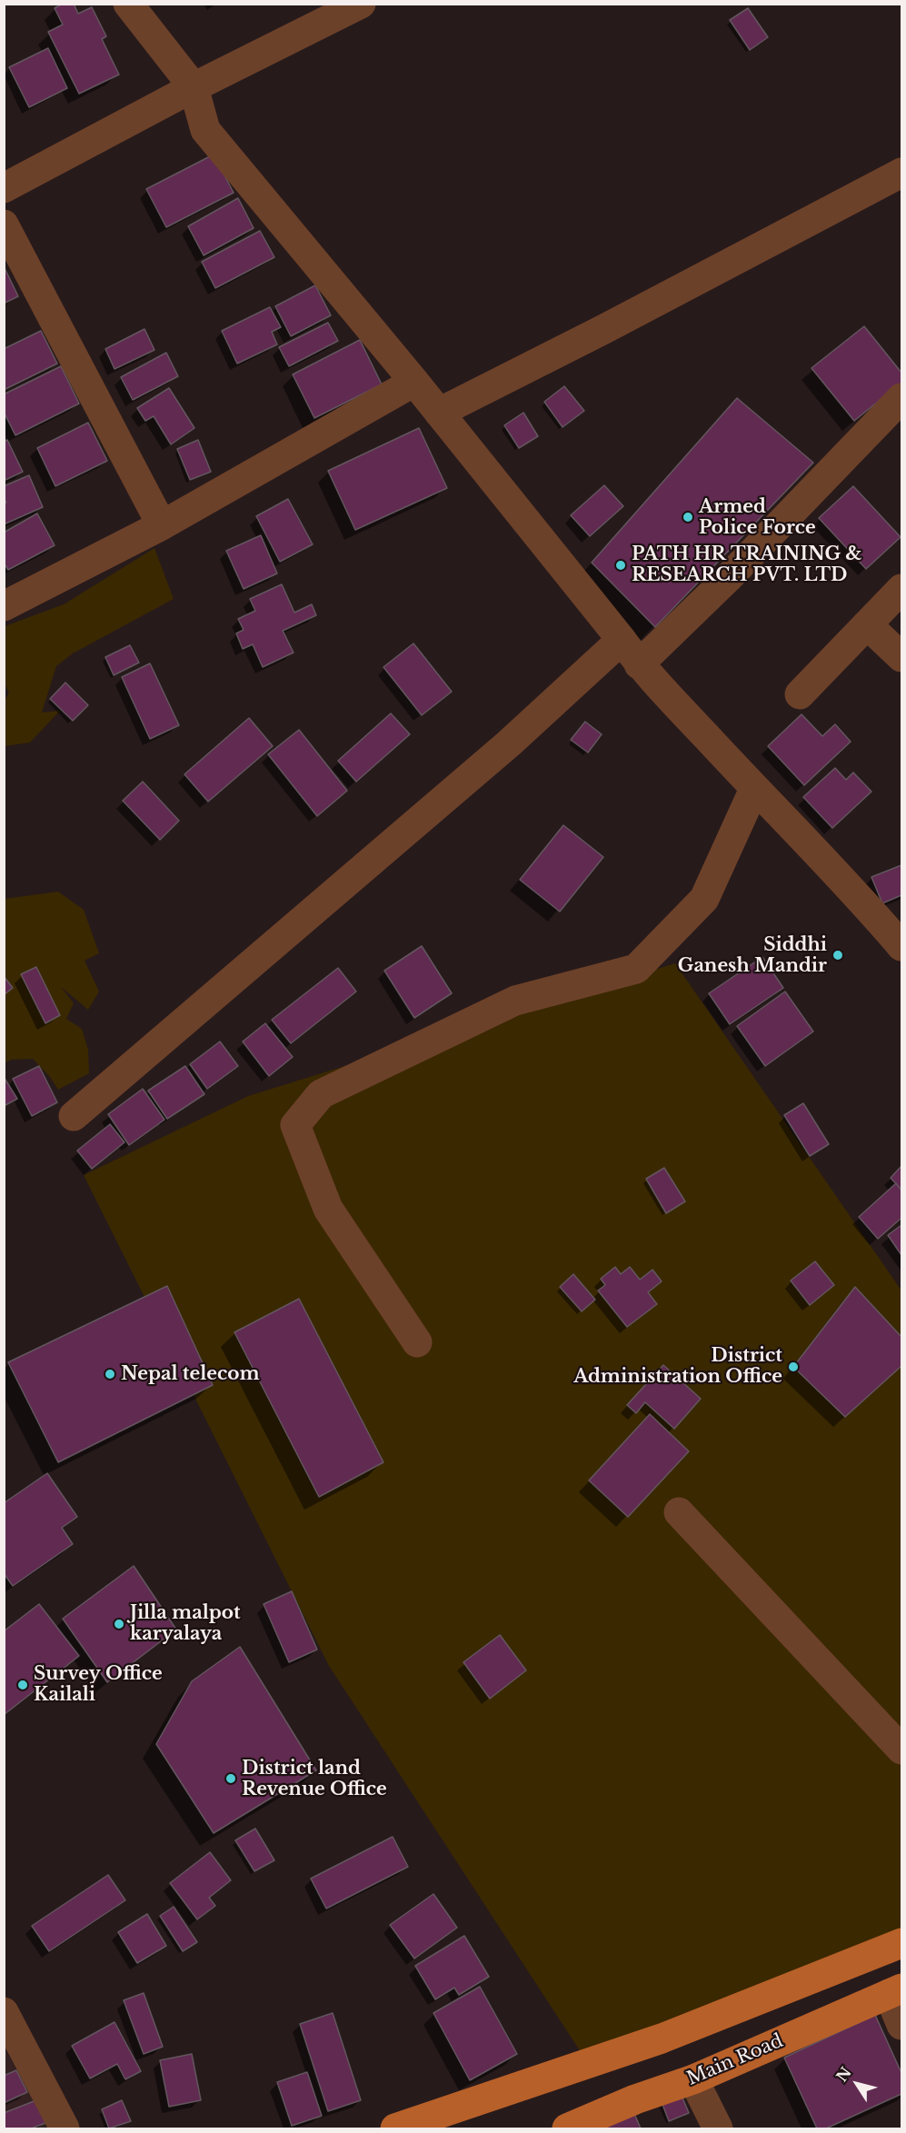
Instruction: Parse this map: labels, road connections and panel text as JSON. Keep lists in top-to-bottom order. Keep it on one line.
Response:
{"streets":{"main road":["Main Road"]},"places":["Armed Police Force","PATH HR TRAINING & RESEARCH PVT. LTD","Siddhi Ganesh Mandir","District Administration Office","Nepal telecom","Jilla malpot karyalaya","Survey Office Kailali","District land Revenue Office"],"north":"top left"}
